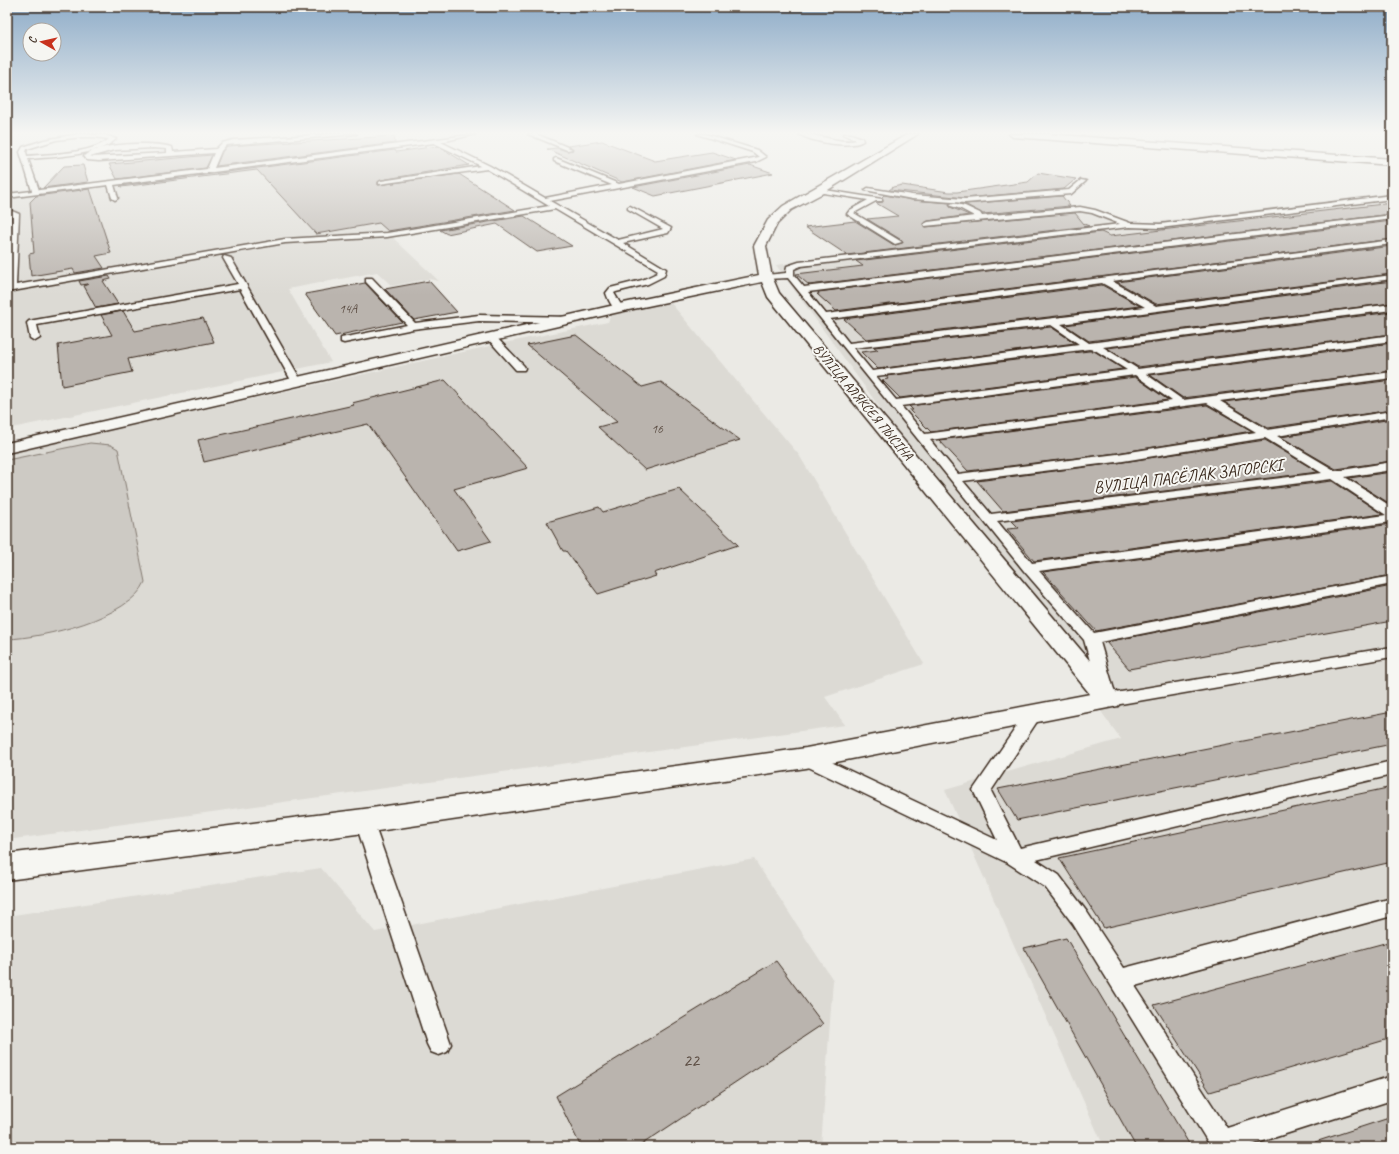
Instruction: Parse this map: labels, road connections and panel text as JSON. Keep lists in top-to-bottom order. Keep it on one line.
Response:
{"streets":{"main road":["ВУЛІЦА АЛЯКСЕЯ ПЫСІНА"],"lane":["ВУЛІЦА ПАСЁЛАК ЗАГОРСКІ"]},"house_numbers":["14А","16","22"],"north":"left"}
